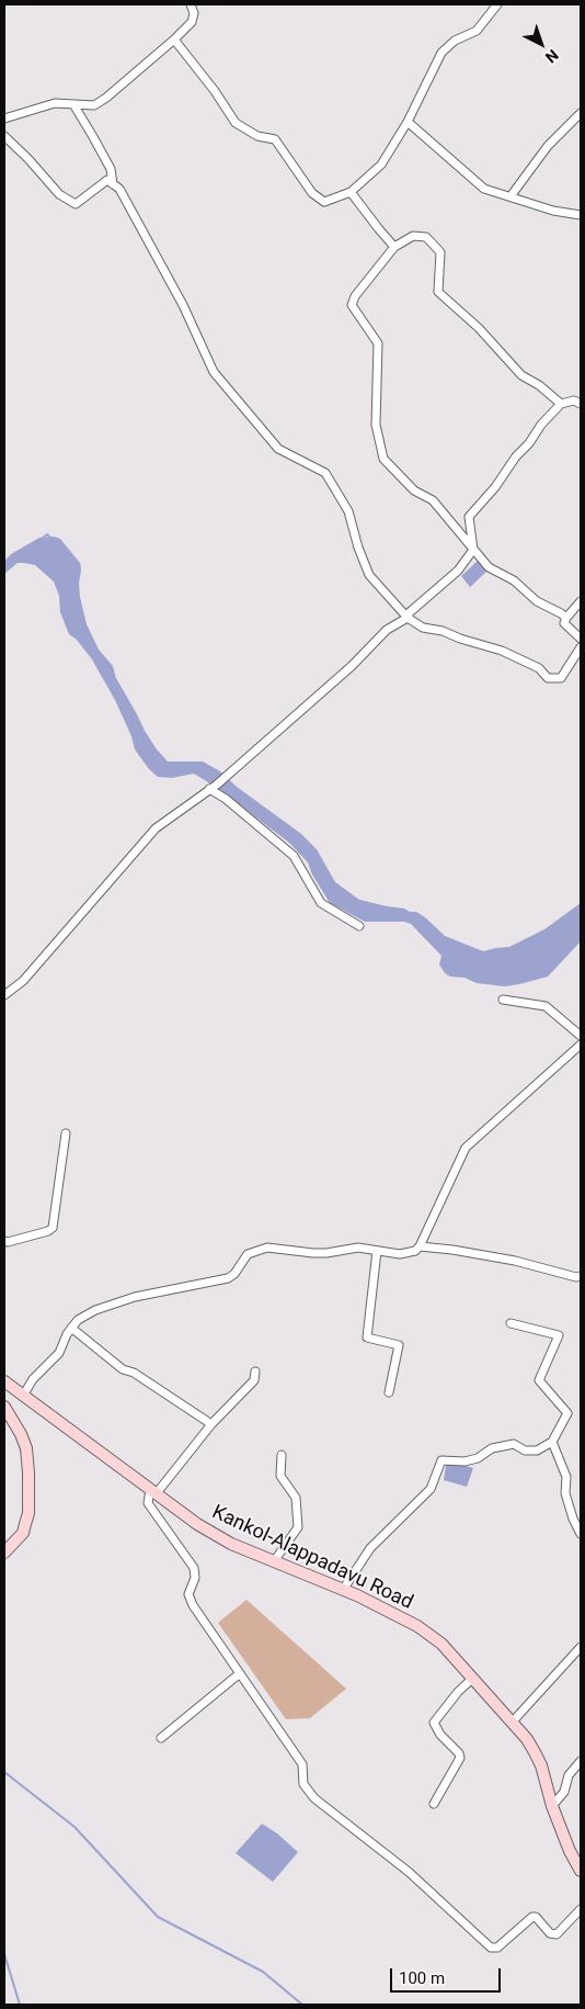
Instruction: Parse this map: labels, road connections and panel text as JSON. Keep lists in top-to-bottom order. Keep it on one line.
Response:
{"streets":{"main road":["Kankol-Alappadavu Road"]},"scale_bar":"100 m","north":"bottom right"}
